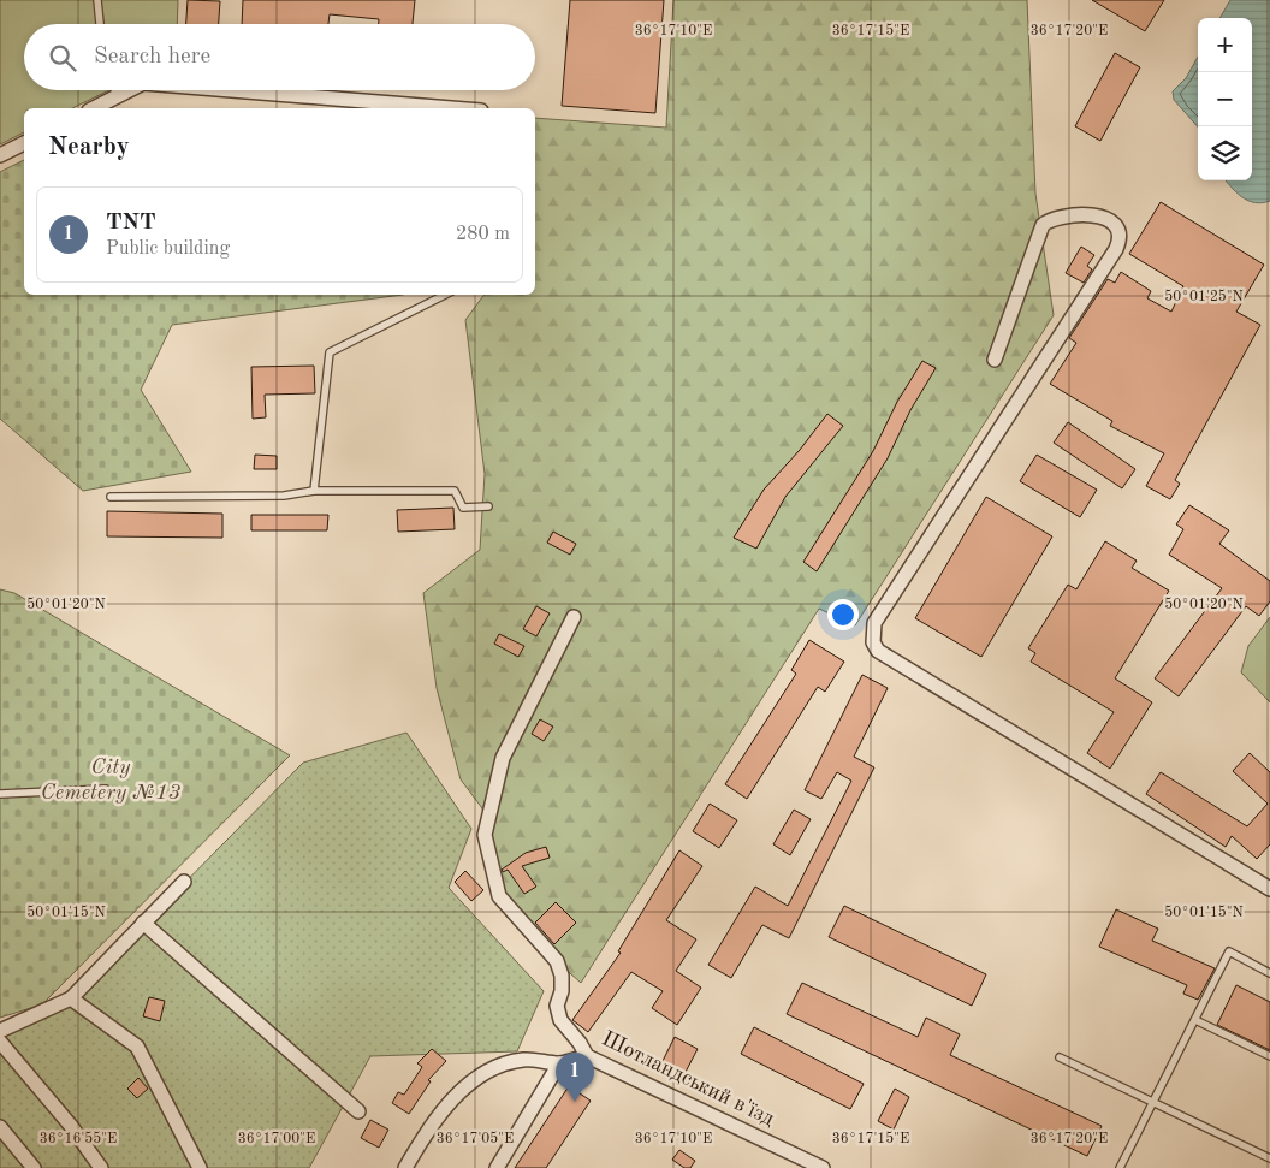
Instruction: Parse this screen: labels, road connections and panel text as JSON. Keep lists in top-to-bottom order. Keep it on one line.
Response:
{"streets":{"street":["Шотландський в'їзд"]},"parks":["City Cemetery №13"],"page":{"map_buttons":["+","−"],"search":"Search here","heading":"Nearby","list":[{"mark":"1","name":"TNT","note":"Public building","value":"280 m"}],"pins":"1"},"coordinates":["36°17'10\"E","36°17'15\"E","36°17'20\"E","50°01'25\"N","50°01'20\"N","50°01'15\"N","36°16'55\"E","36°17'00\"E","36°17'05\"E"]}
